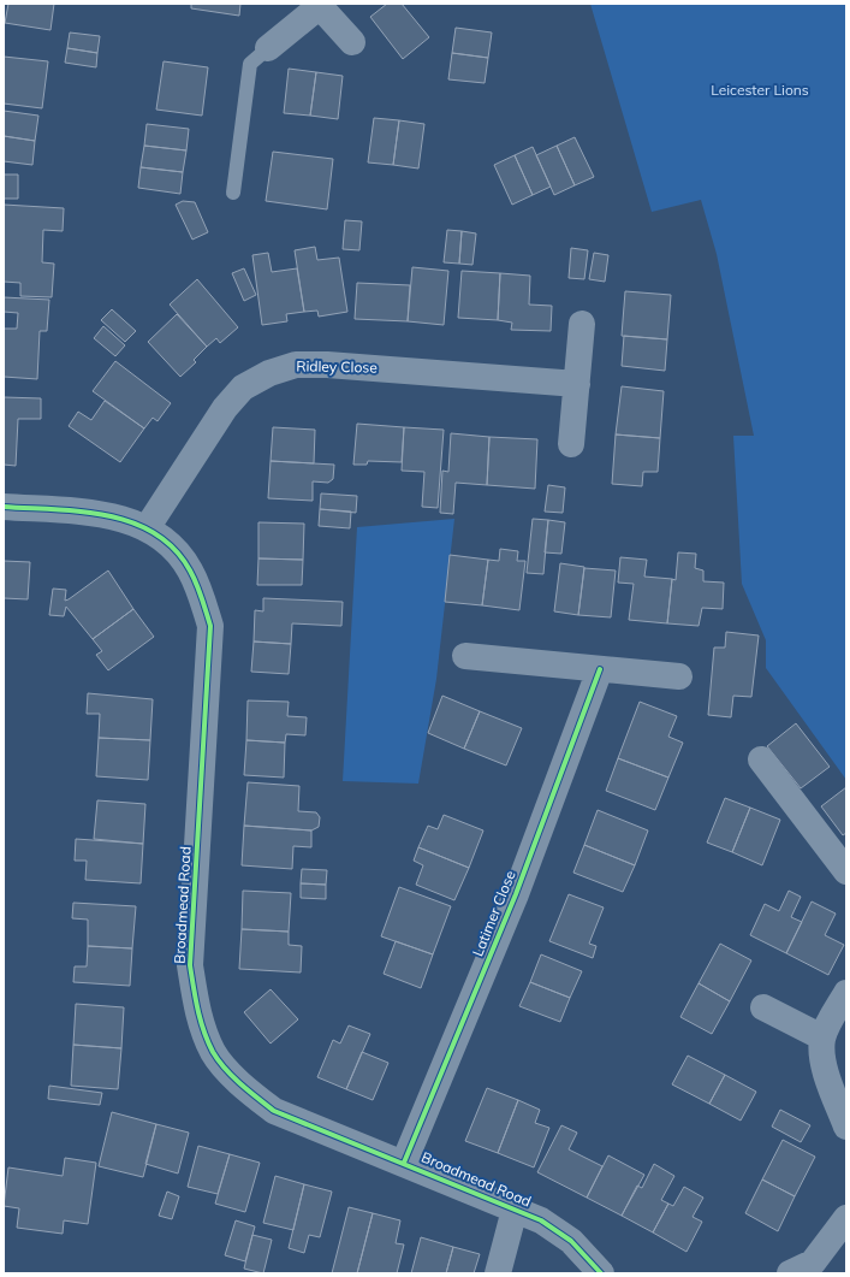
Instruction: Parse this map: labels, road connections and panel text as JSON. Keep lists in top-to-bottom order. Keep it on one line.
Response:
{"streets":{"street":["Ridley Close","Broadmead Road","Latimer Close"]},"crossings":[["Ridley Close","Broadmead Road"],["Broadmead Road","Latimer Close"]],"parks":["Leicester Lions"]}
